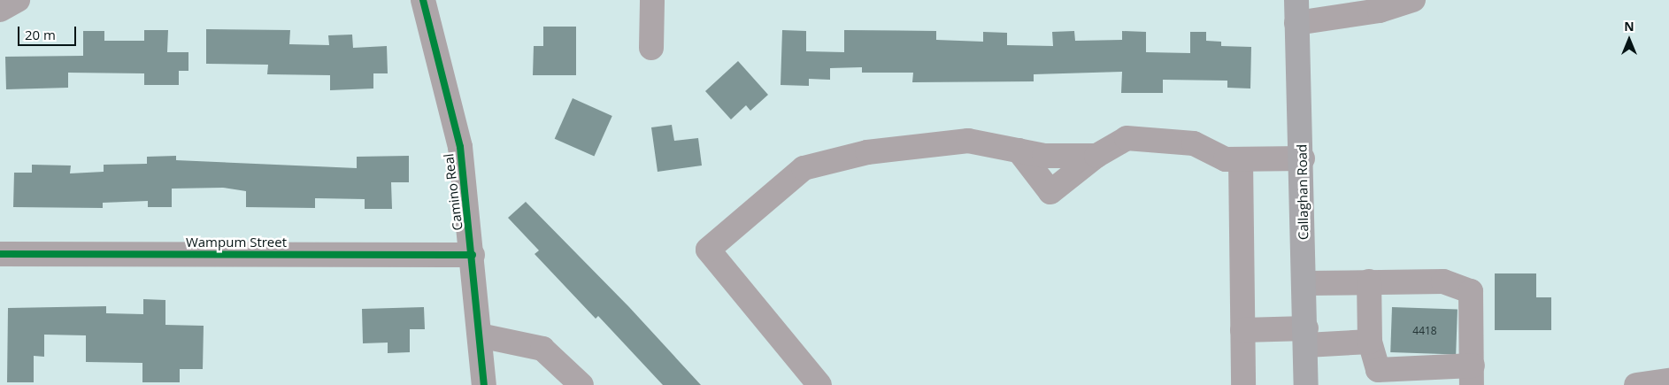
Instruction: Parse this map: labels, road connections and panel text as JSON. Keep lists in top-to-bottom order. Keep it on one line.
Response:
{"streets":{"main road":["Callaghan Road"],"street":["Camino Real","Wampum Street"]},"crossings":[["Camino Real","Wampum Street"]],"house_numbers":["4418"],"scale_bar":"20 m","north":"top"}
